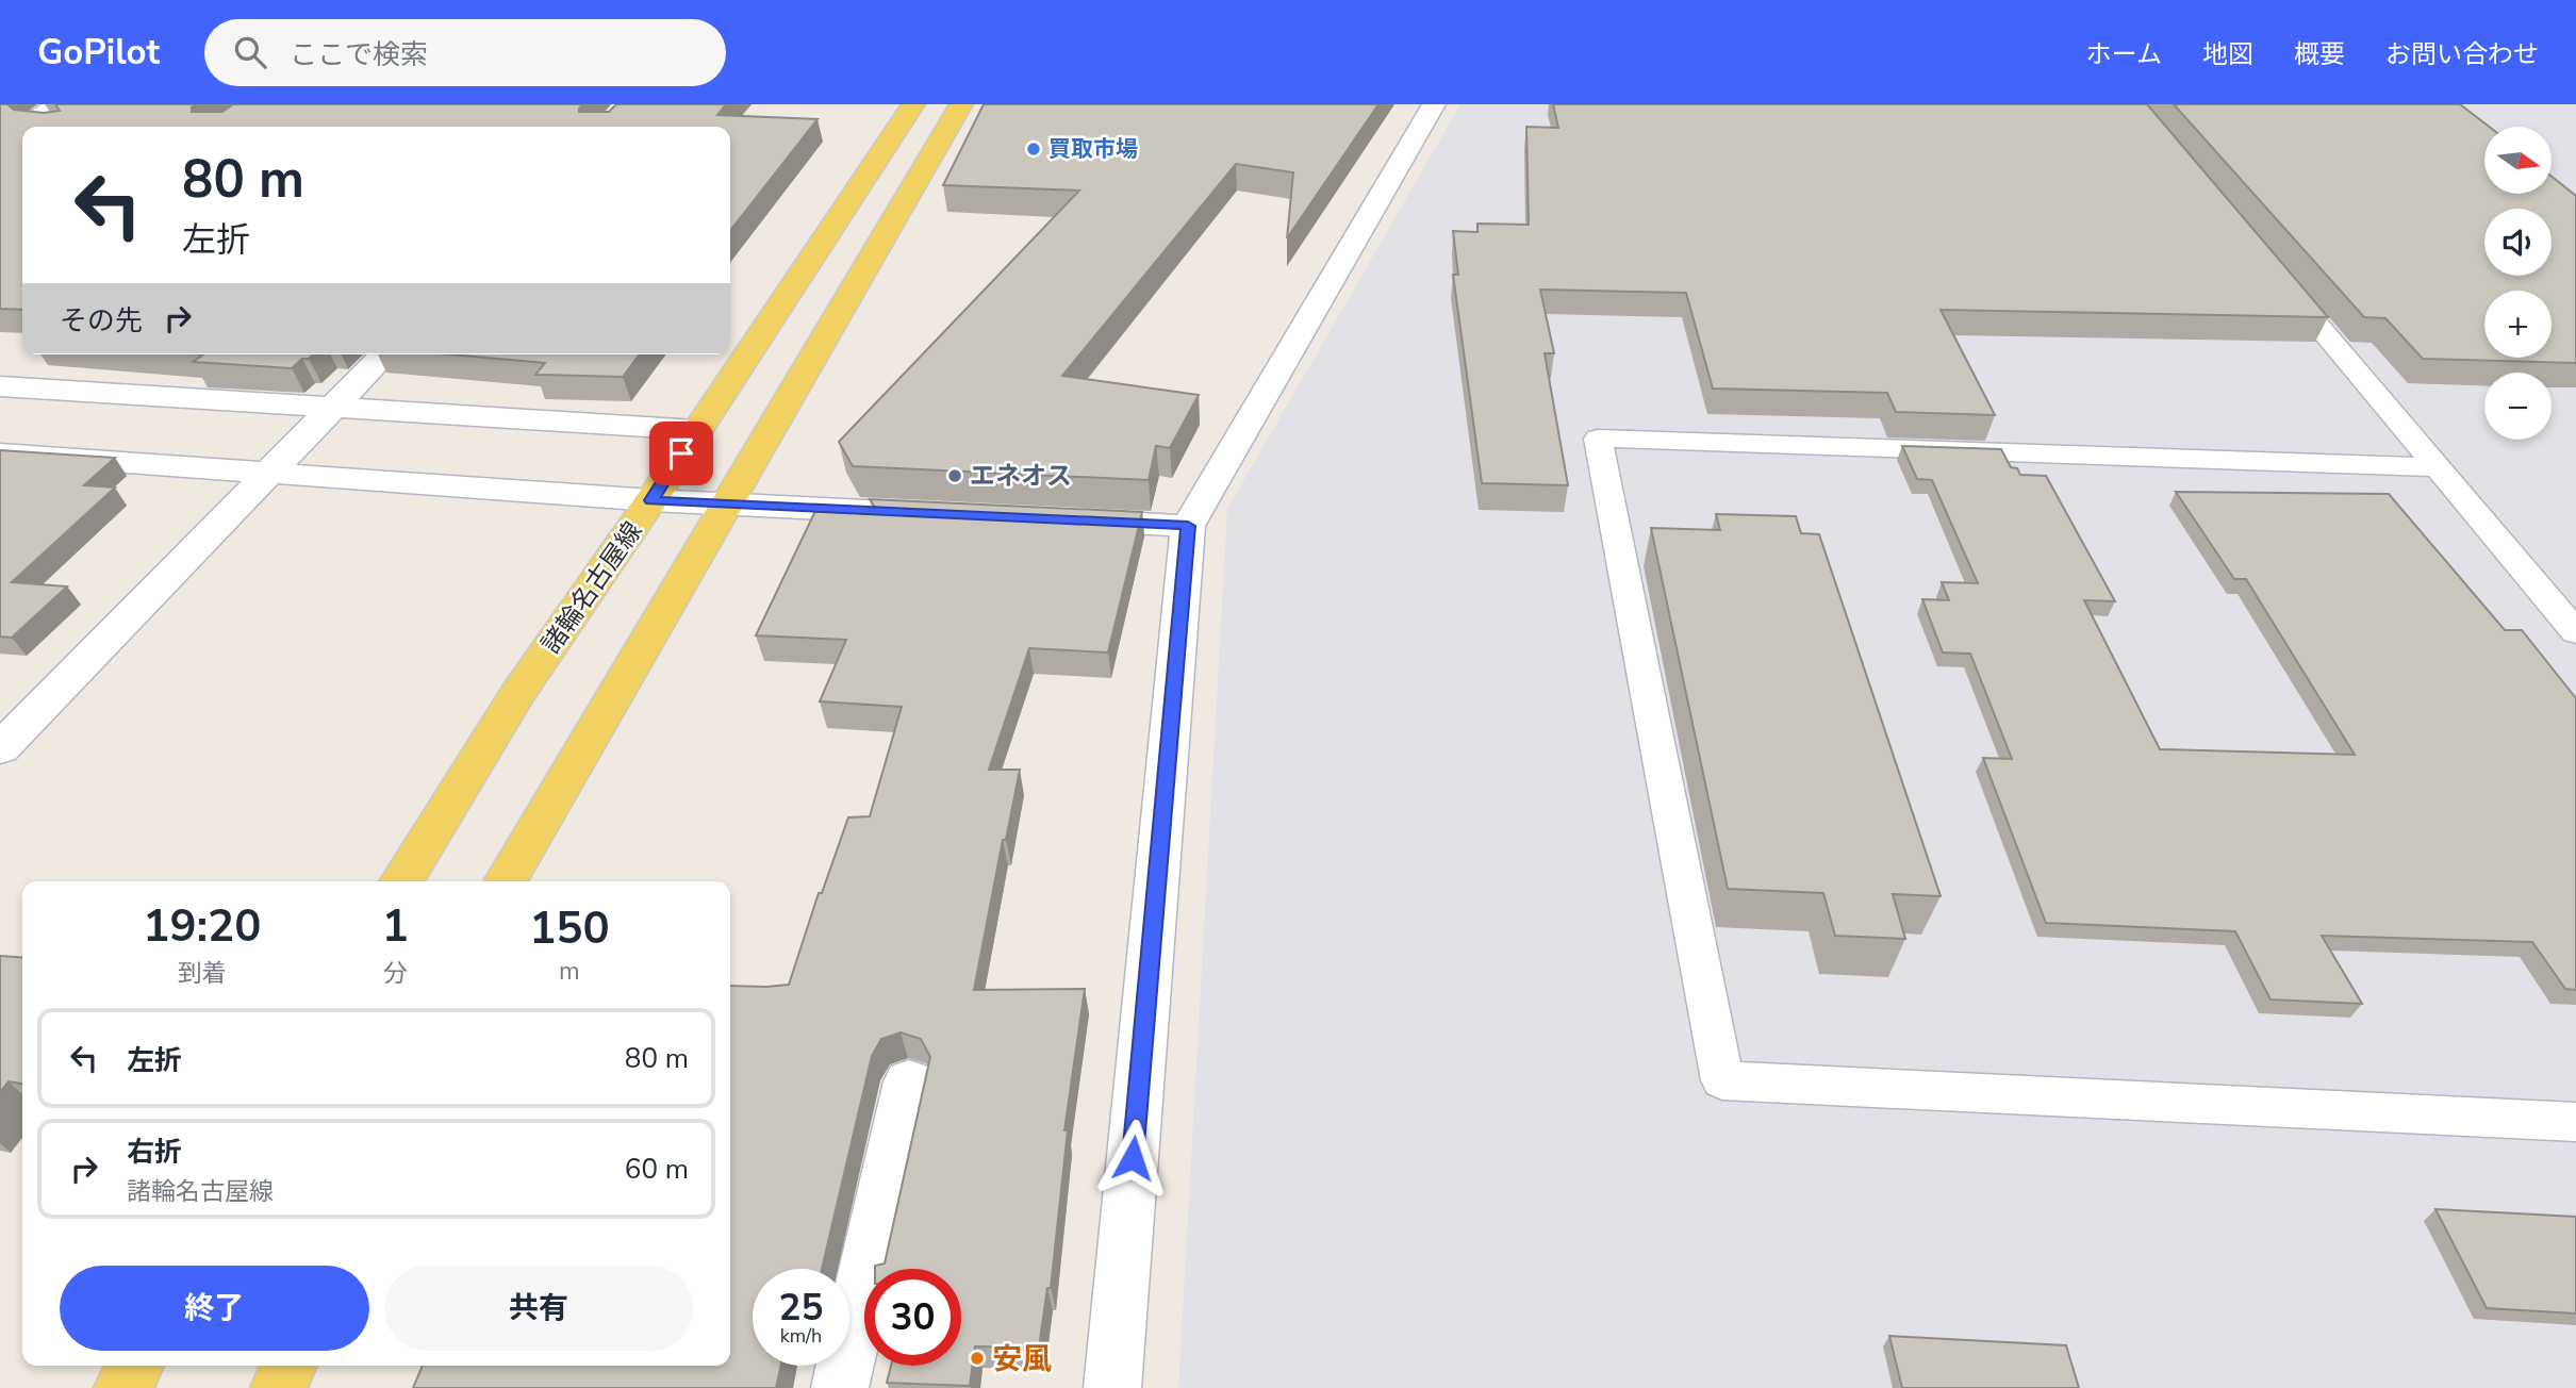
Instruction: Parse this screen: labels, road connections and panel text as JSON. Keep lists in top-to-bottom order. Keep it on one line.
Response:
{"streets":{"main road":["諸輪名古屋線"]},"places":["買取市場","エネオス","安風"],"north":"right","page":{"header":"GoPilot","search":"ここで検索","nav":["ホーム","地図","概要","お問い合わせ"],"map_buttons":["+","−"],"turn":["80 m","左折"],"then":"その先","eta":["19:20","到着","1","分","150","m"],"list":[{"name":"左折","value":"80 m"},{"name":"右折","note":"諸輪名古屋線","value":"60 m"}],"buttons":["終了","共有"],"speed":"25 km/h","limit":"30"}}
